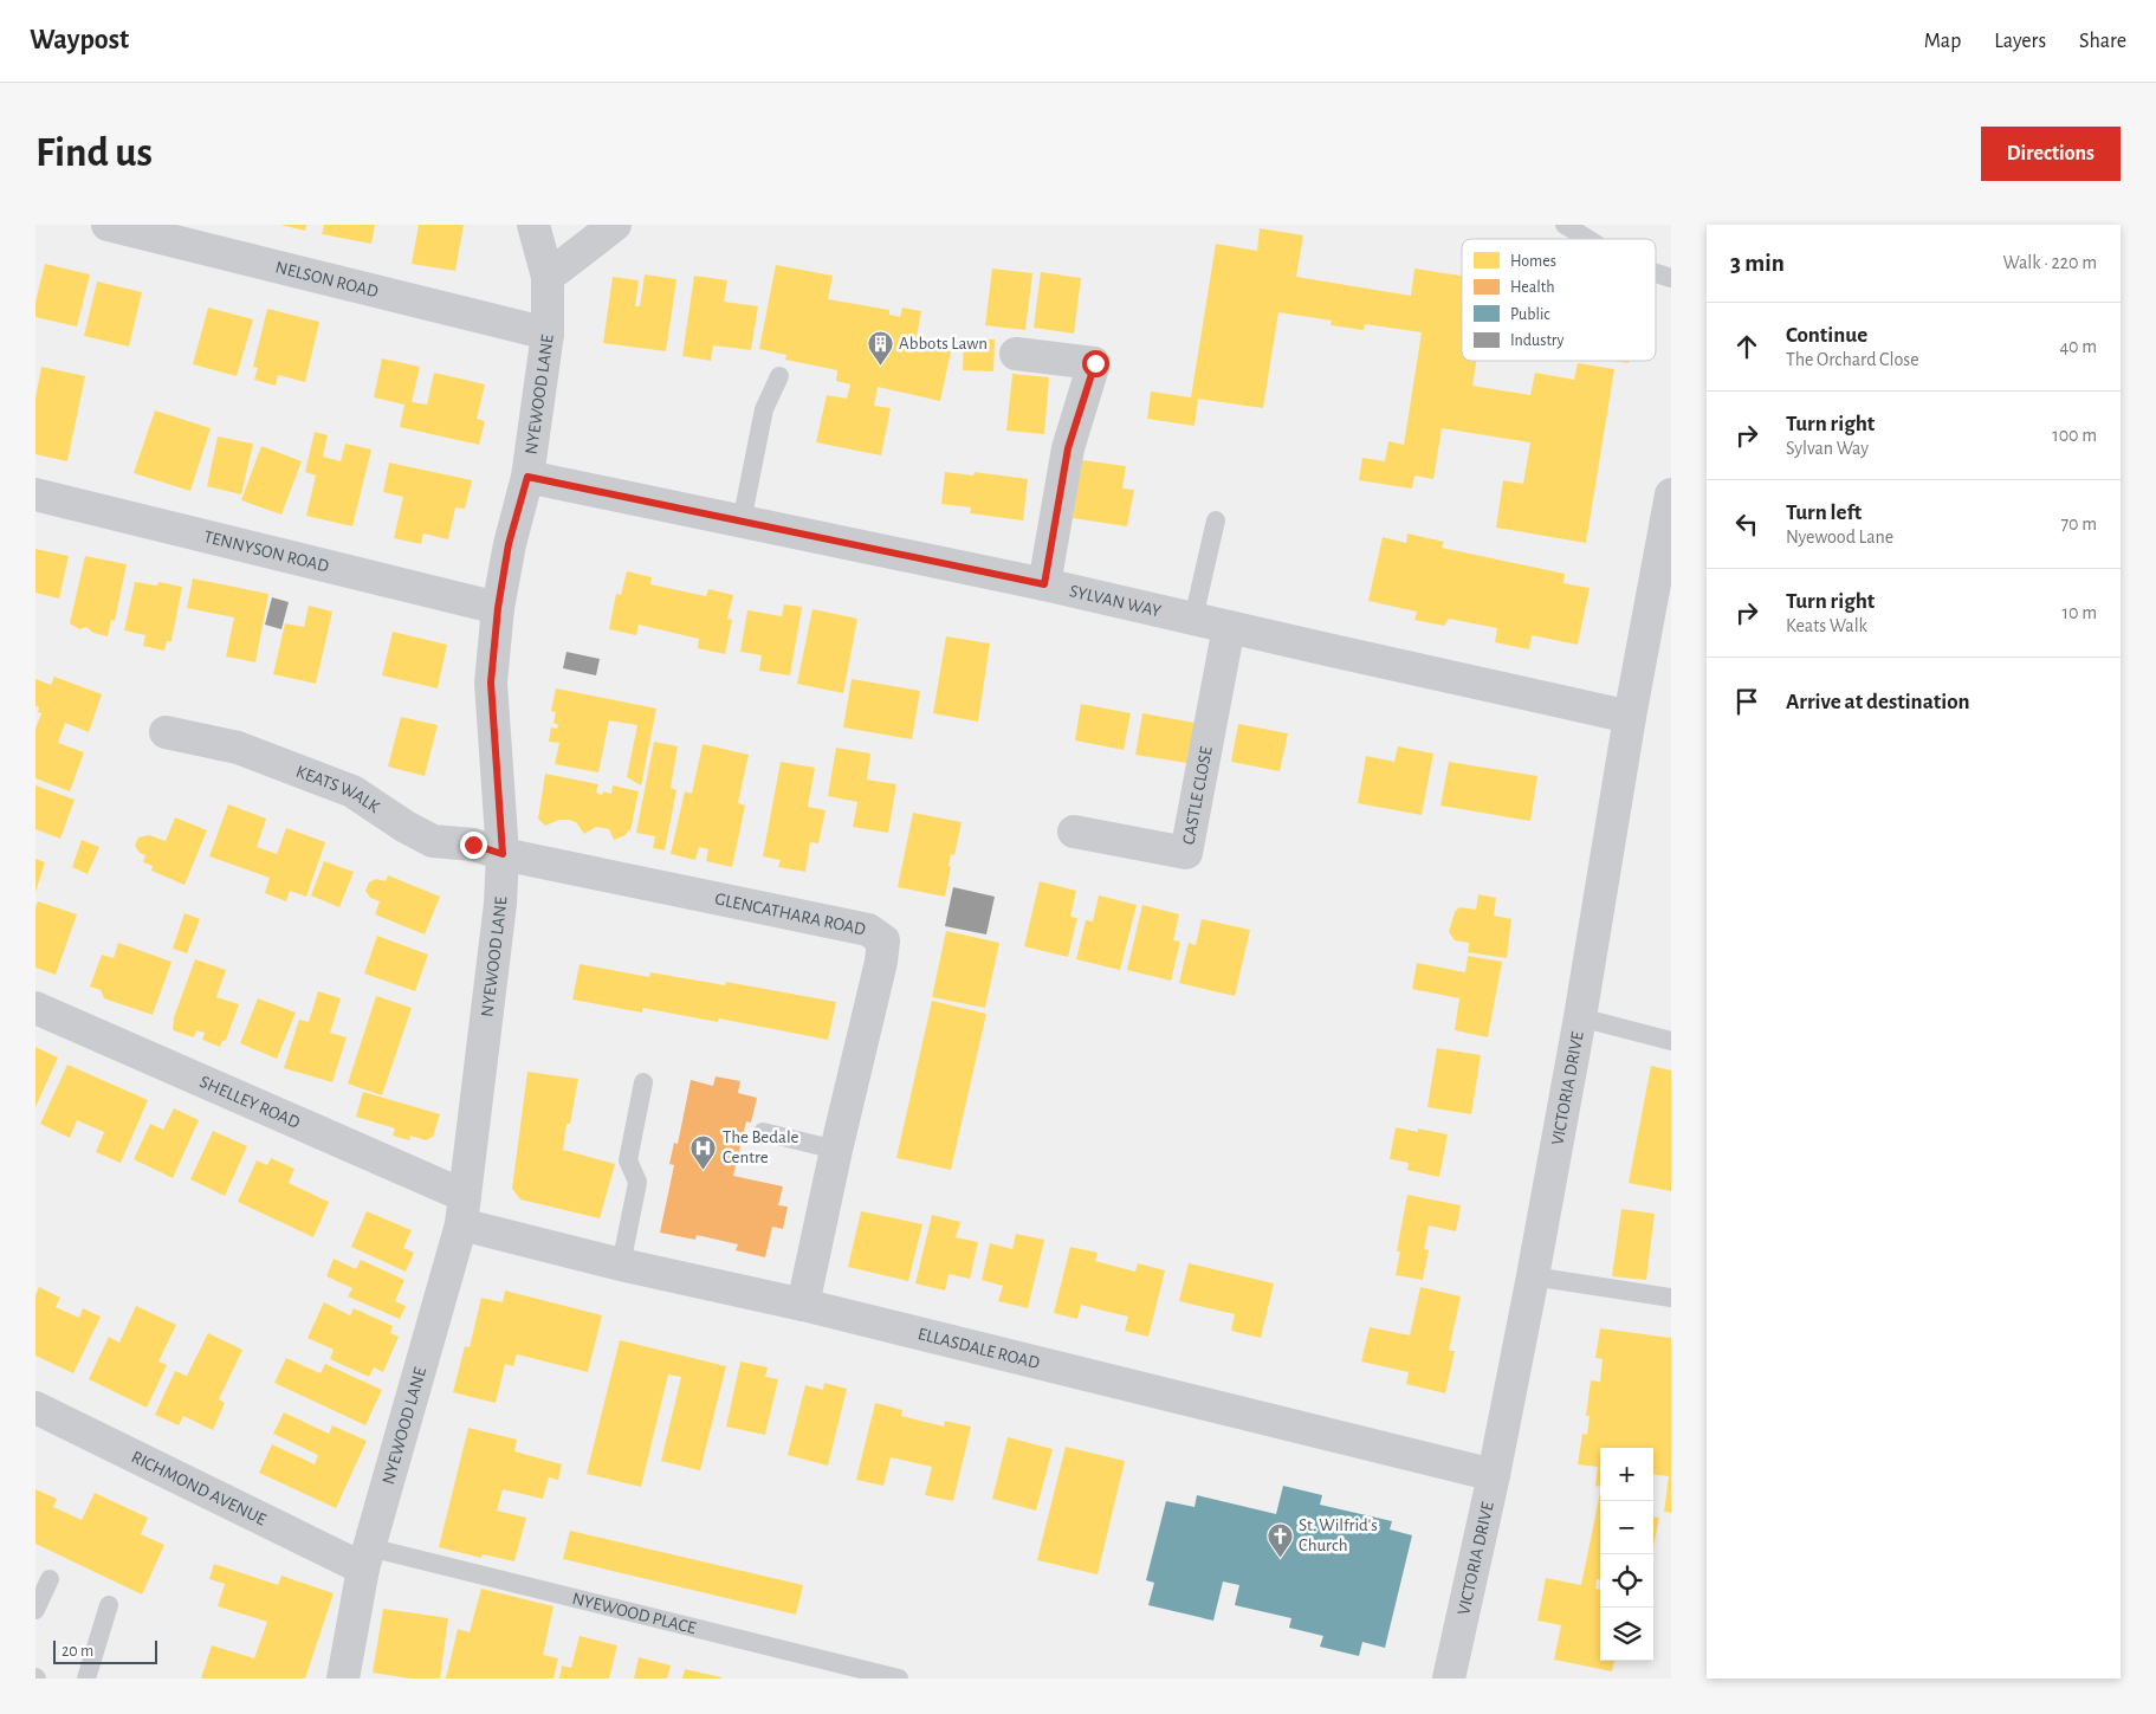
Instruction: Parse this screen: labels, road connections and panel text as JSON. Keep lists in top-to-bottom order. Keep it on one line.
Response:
{"streets":{"street":["NELSON ROAD","NYEWOOD LANE","TENNYSON ROAD","SYLVAN WAY","KEATS WALK","CASTLE CLOSE","GLENCATHARA ROAD","VICTORIA DRIVE","SHELLEY ROAD","ELLASDALE ROAD","RICHMOND AVENUE"],"lane":["NYEWOOD PLACE"]},"crossings":[["NELSON ROAD","NYEWOOD LANE"],["NYEWOOD LANE","TENNYSON ROAD"],["NYEWOOD LANE","SYLVAN WAY"],["NYEWOOD LANE","KEATS WALK"],["NYEWOOD LANE","GLENCATHARA ROAD"],["NYEWOOD LANE","SHELLEY ROAD"],["NYEWOOD LANE","ELLASDALE ROAD"],["NYEWOOD LANE","RICHMOND AVENUE"],["NYEWOOD LANE","NYEWOOD PLACE"],["SYLVAN WAY","CASTLE CLOSE"],["SYLVAN WAY","VICTORIA DRIVE"],["KEATS WALK","GLENCATHARA ROAD"],["GLENCATHARA ROAD","ELLASDALE ROAD"],["VICTORIA DRIVE","ELLASDALE ROAD"],["SHELLEY ROAD","ELLASDALE ROAD"],["RICHMOND AVENUE","NYEWOOD PLACE"]],"places":{"building":["Abbots Lawn"],"hospital":["The Bedale Centre"],"church":["St. Wilfrid's Church"]},"legend":["Homes","Health","Public","Industry"],"scale_bar":"20 m","page":{"header":"Waypost","nav":["Map","Layers","Share"],"buttons":"Directions","title":"Find us","heading":["3 min","Walk · 220 m"],"list":[["Continue","The Orchard Close","40 m"],["Turn right","Sylvan Way","100 m"],["Turn left","Nyewood Lane","70 m"],["Turn right","Keats Walk","10 m"],"Arrive at destination"],"map_buttons":["+","−"],"scale":"20 m"}}
